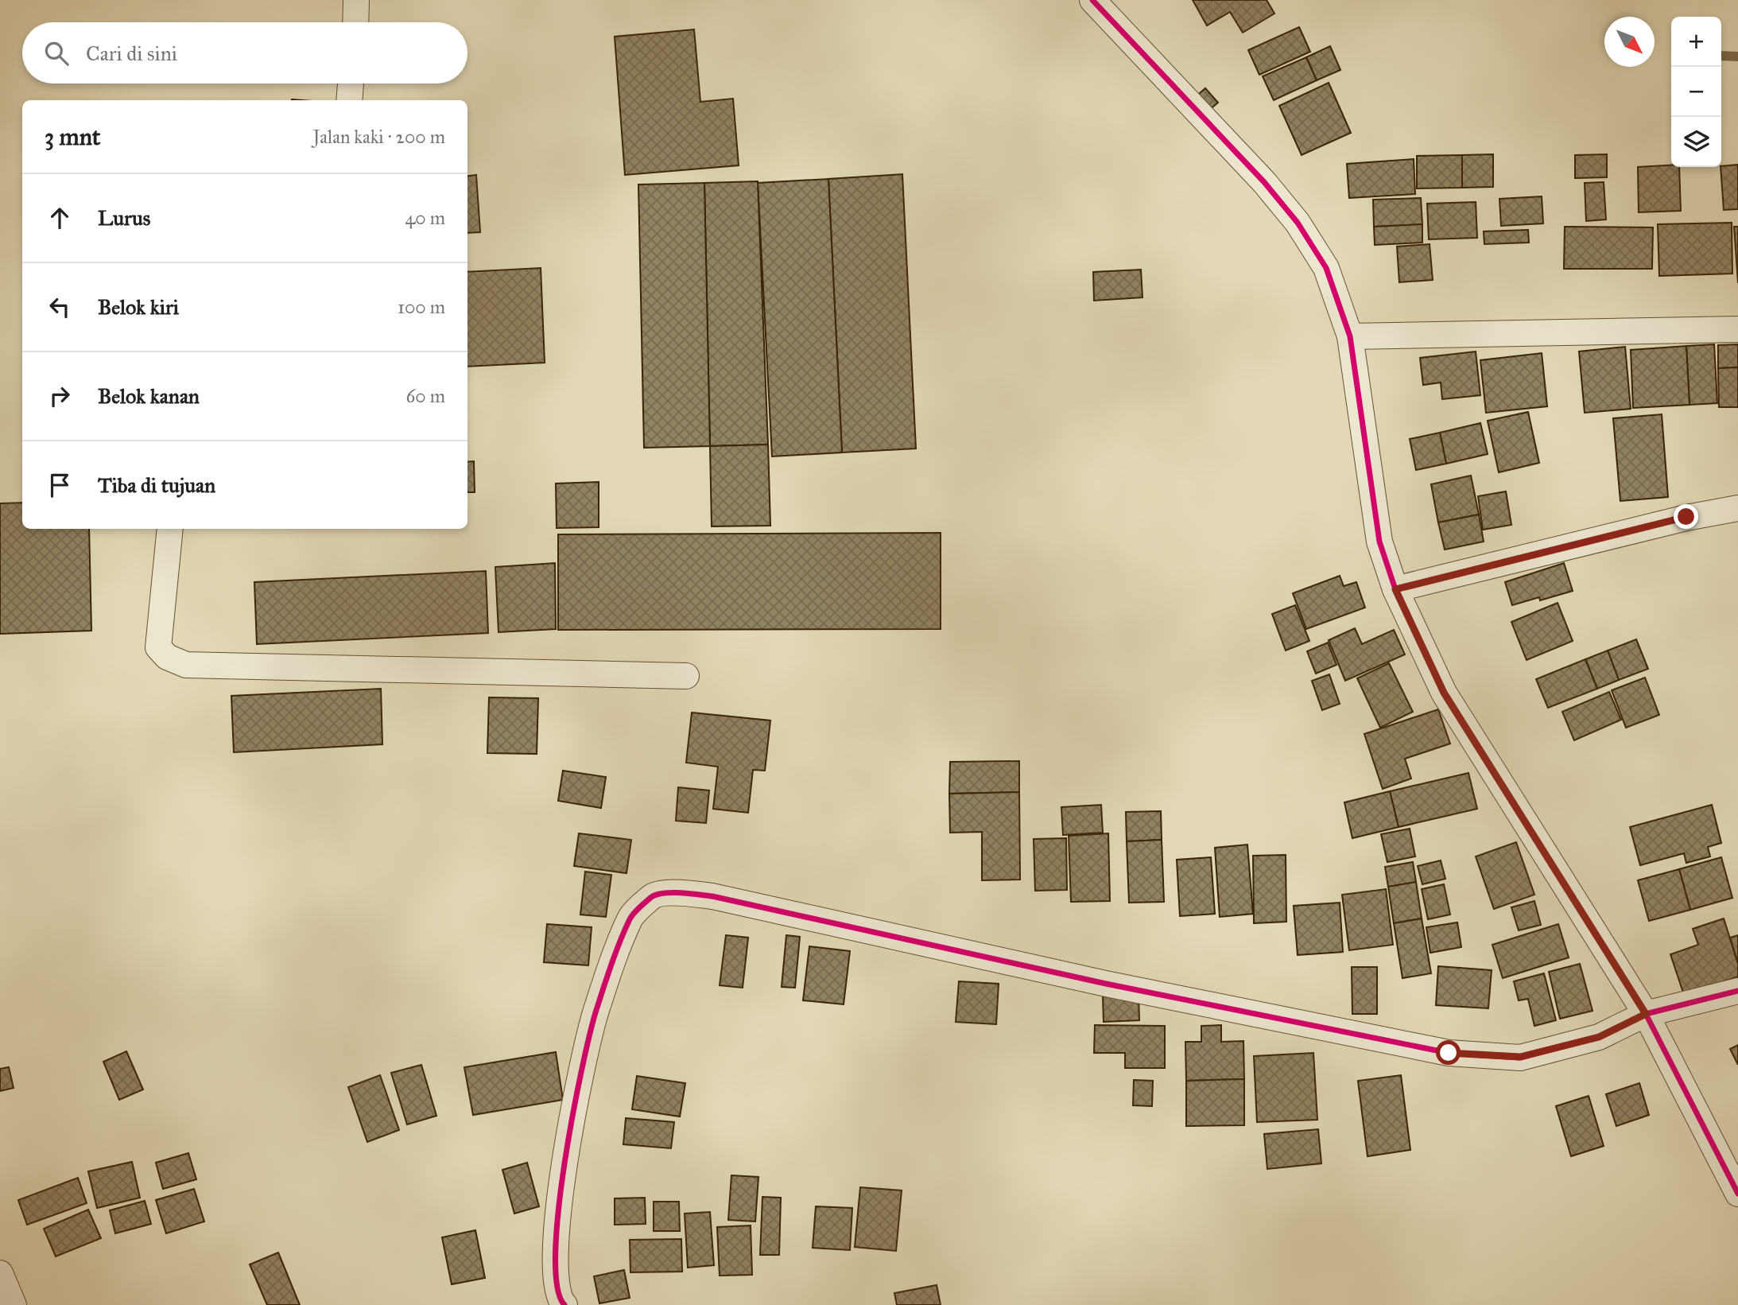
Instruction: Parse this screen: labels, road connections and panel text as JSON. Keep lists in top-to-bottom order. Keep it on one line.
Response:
{"north":"bottom right","page":{"map_buttons":["+","−"],"search":"Cari di sini","heading":["3 mnt","Jalan kaki · 200 m"],"list":[["Lurus","40 m"],["Belok kiri","100 m"],["Belok kanan","60 m"],"Tiba di tujuan"]}}
